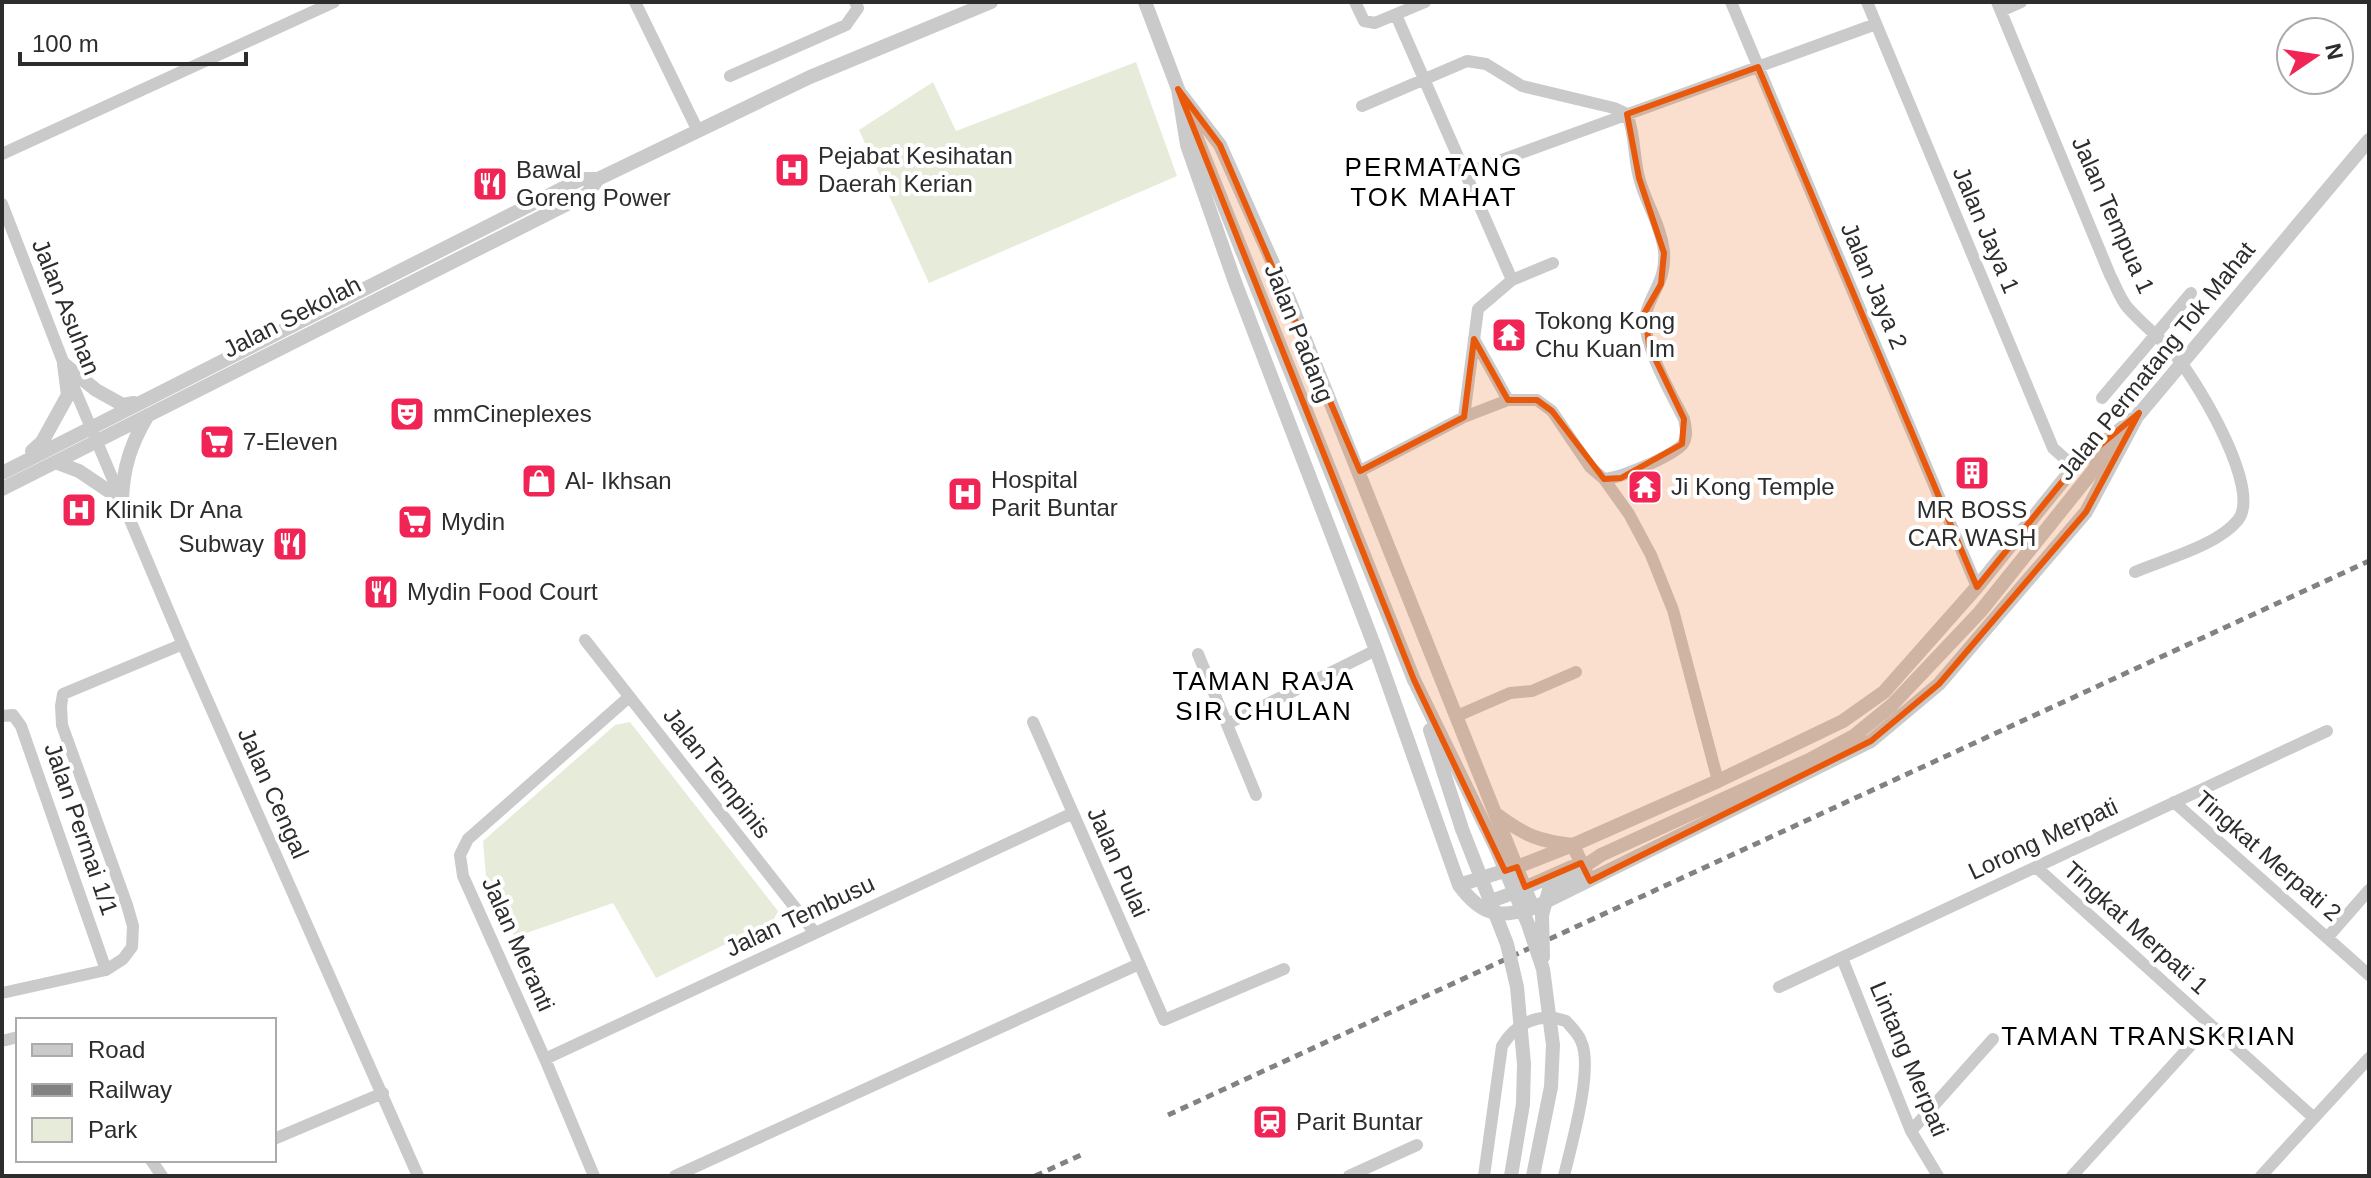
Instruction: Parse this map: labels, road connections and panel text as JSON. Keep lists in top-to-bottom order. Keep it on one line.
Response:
{"streets":{"street":["Jalan Tempua 1","Jalan Jaya 1","Jalan Jaya 2","Jalan Asuhan","Jalan Sekolah","Jalan Padang","Jalan Permatang Tok Mahat","Jalan Tempinis","Jalan Cengal","Jalan Permai 1/1","Lorong Merpati","Tingkat Merpati 2","Jalan Pulai","Jalan Tembusu","Tingkat Merpati 1","Jalan Meranti","Lintang Merpati"]},"crossings":[["Jalan Tempua 1","Jalan Permatang Tok Mahat"],["Jalan Asuhan","Jalan Sekolah"],["Jalan Asuhan","Jalan Cengal"],["Jalan Sekolah","Jalan Cengal"],["Jalan Tempinis","Jalan Tembusu"],["Jalan Tempinis","Jalan Meranti"],["Lorong Merpati","Tingkat Merpati 2"],["Lorong Merpati","Tingkat Merpati 1"],["Lorong Merpati","Lintang Merpati"],["Jalan Pulai","Jalan Tembusu"],["Jalan Tembusu","Jalan Meranti"]],"districts":["PERMATANG TOK MAHAT","TAMAN RAJA SIR CHULAN","TAMAN TRANSKRIAN"],"places":{"hospital":["Pejabat Kesihatan Daerah Kerian","Hospital Parit Buntar","Klinik Dr Ana"],"restaurant":["Bawal Goreng Power","Subway","Mydin Food Court"],"temple":["Tokong Kong Chu Kuan Im","Ji Kong Temple"],"theatre":["mmCineplexes"],"supermarket":["7-Eleven","Mydin"],"building":["MR BOSS CAR WASH"],"shop":["Al- Ikhsan"],"station":["Parit Buntar"]},"legend":["Road","Railway","Park"],"scale_bar":"100 m","north":"right"}
